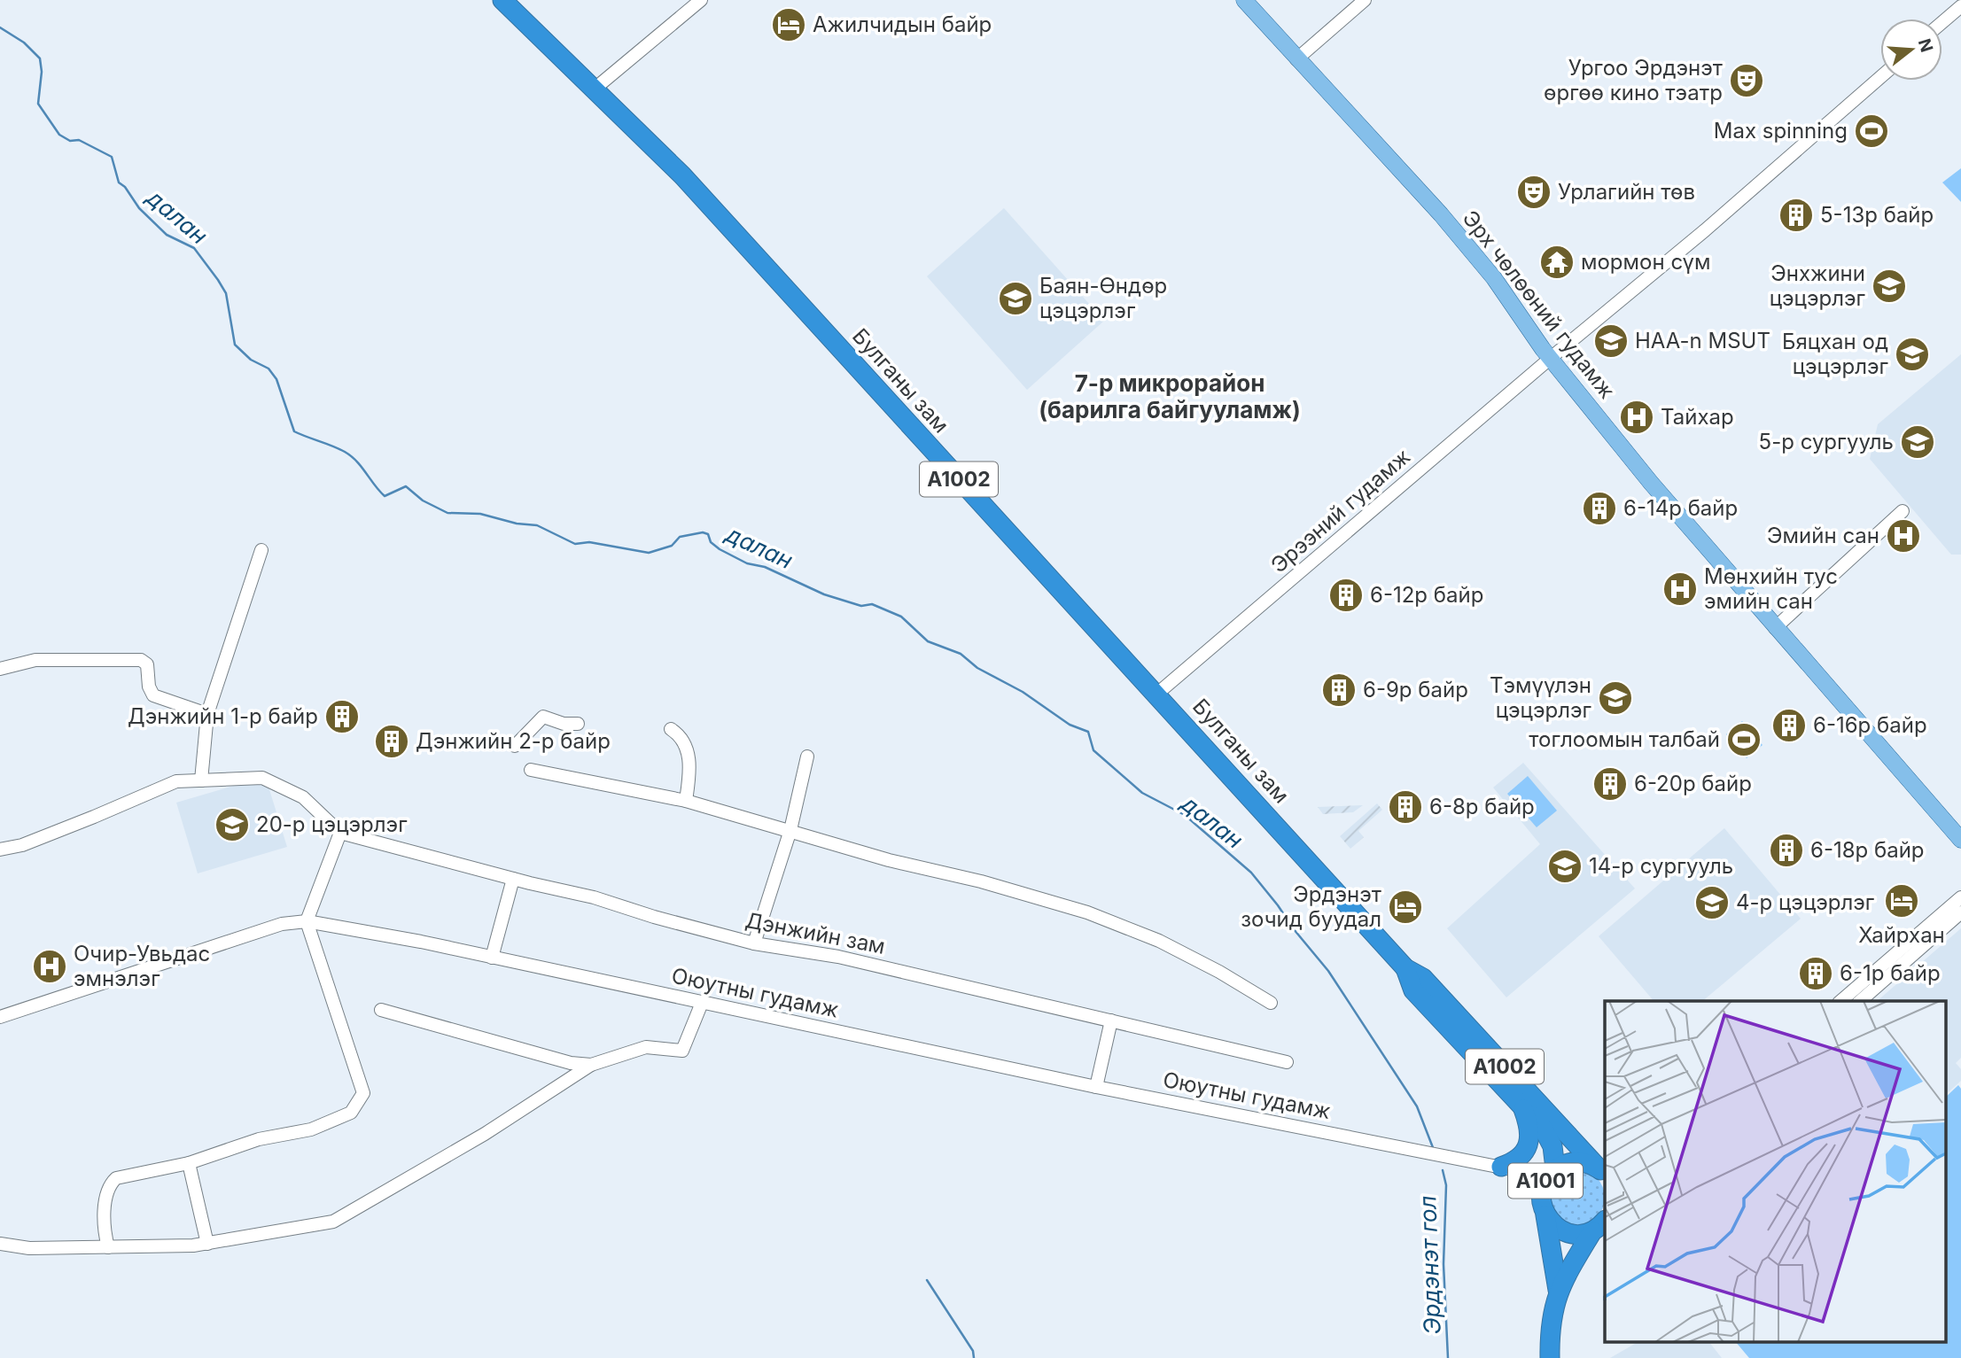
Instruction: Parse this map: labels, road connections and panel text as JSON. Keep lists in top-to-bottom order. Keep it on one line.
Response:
{"streets":{"highway":["Булганы зам","A1002","A1001"],"main road":["Эрх чөлөөний гудамж"],"street":["Эрээний гудамж","Дэнжийн зам","Оюутны гудамж"]},"crossings":[["Эрх чөлөөний гудамж","Эрээний гудамж"],["Булганы зам","Эрээний гудамж"],["Булганы зам","Оюутны гудамж"],["Булганы зам","A1001"],["Оюутны гудамж","A1001"]],"districts":["7-р микрорайон (барилга байгууламж)"],"water":["далан","Эрдэнэт гол"],"places":{"hotel":["Ажилчидын байр","Хайрхан","Эрдэнэт зочид буудал"],"theatre":["Ургоо Эрдэнэт өргөө кино тэатр","Урлагийн төв"],"sports":["Max spinning","тоглоомын талбай"],"building":["5-13р байр","6-14р байр","6-12р байр","6-9р байр","Дэнжийн 1-р байр","6-16р байр","Дэнжийн 2-р байр","6-20р байр","6-8р байр","6-18р байр","6-1р байр"],"temple":["мормон сүм"],"school or university":["Энхжини цэцэрлэг","Баян-Өндөр цэцэрлэг","HAA-n MSUT","Бяцхан од цэцэрлэг","5-р сургууль","Тэмүүлэн цэцэрлэг","20-р цэцэрлэг","14-р сургууль","4-р цэцэрлэг"],"hospital":["Тайхар","Эмийн сан","Мөнхийн тус эмийн сан","Oчир-Увьдас эмнэлэг"]},"north":"right"}
